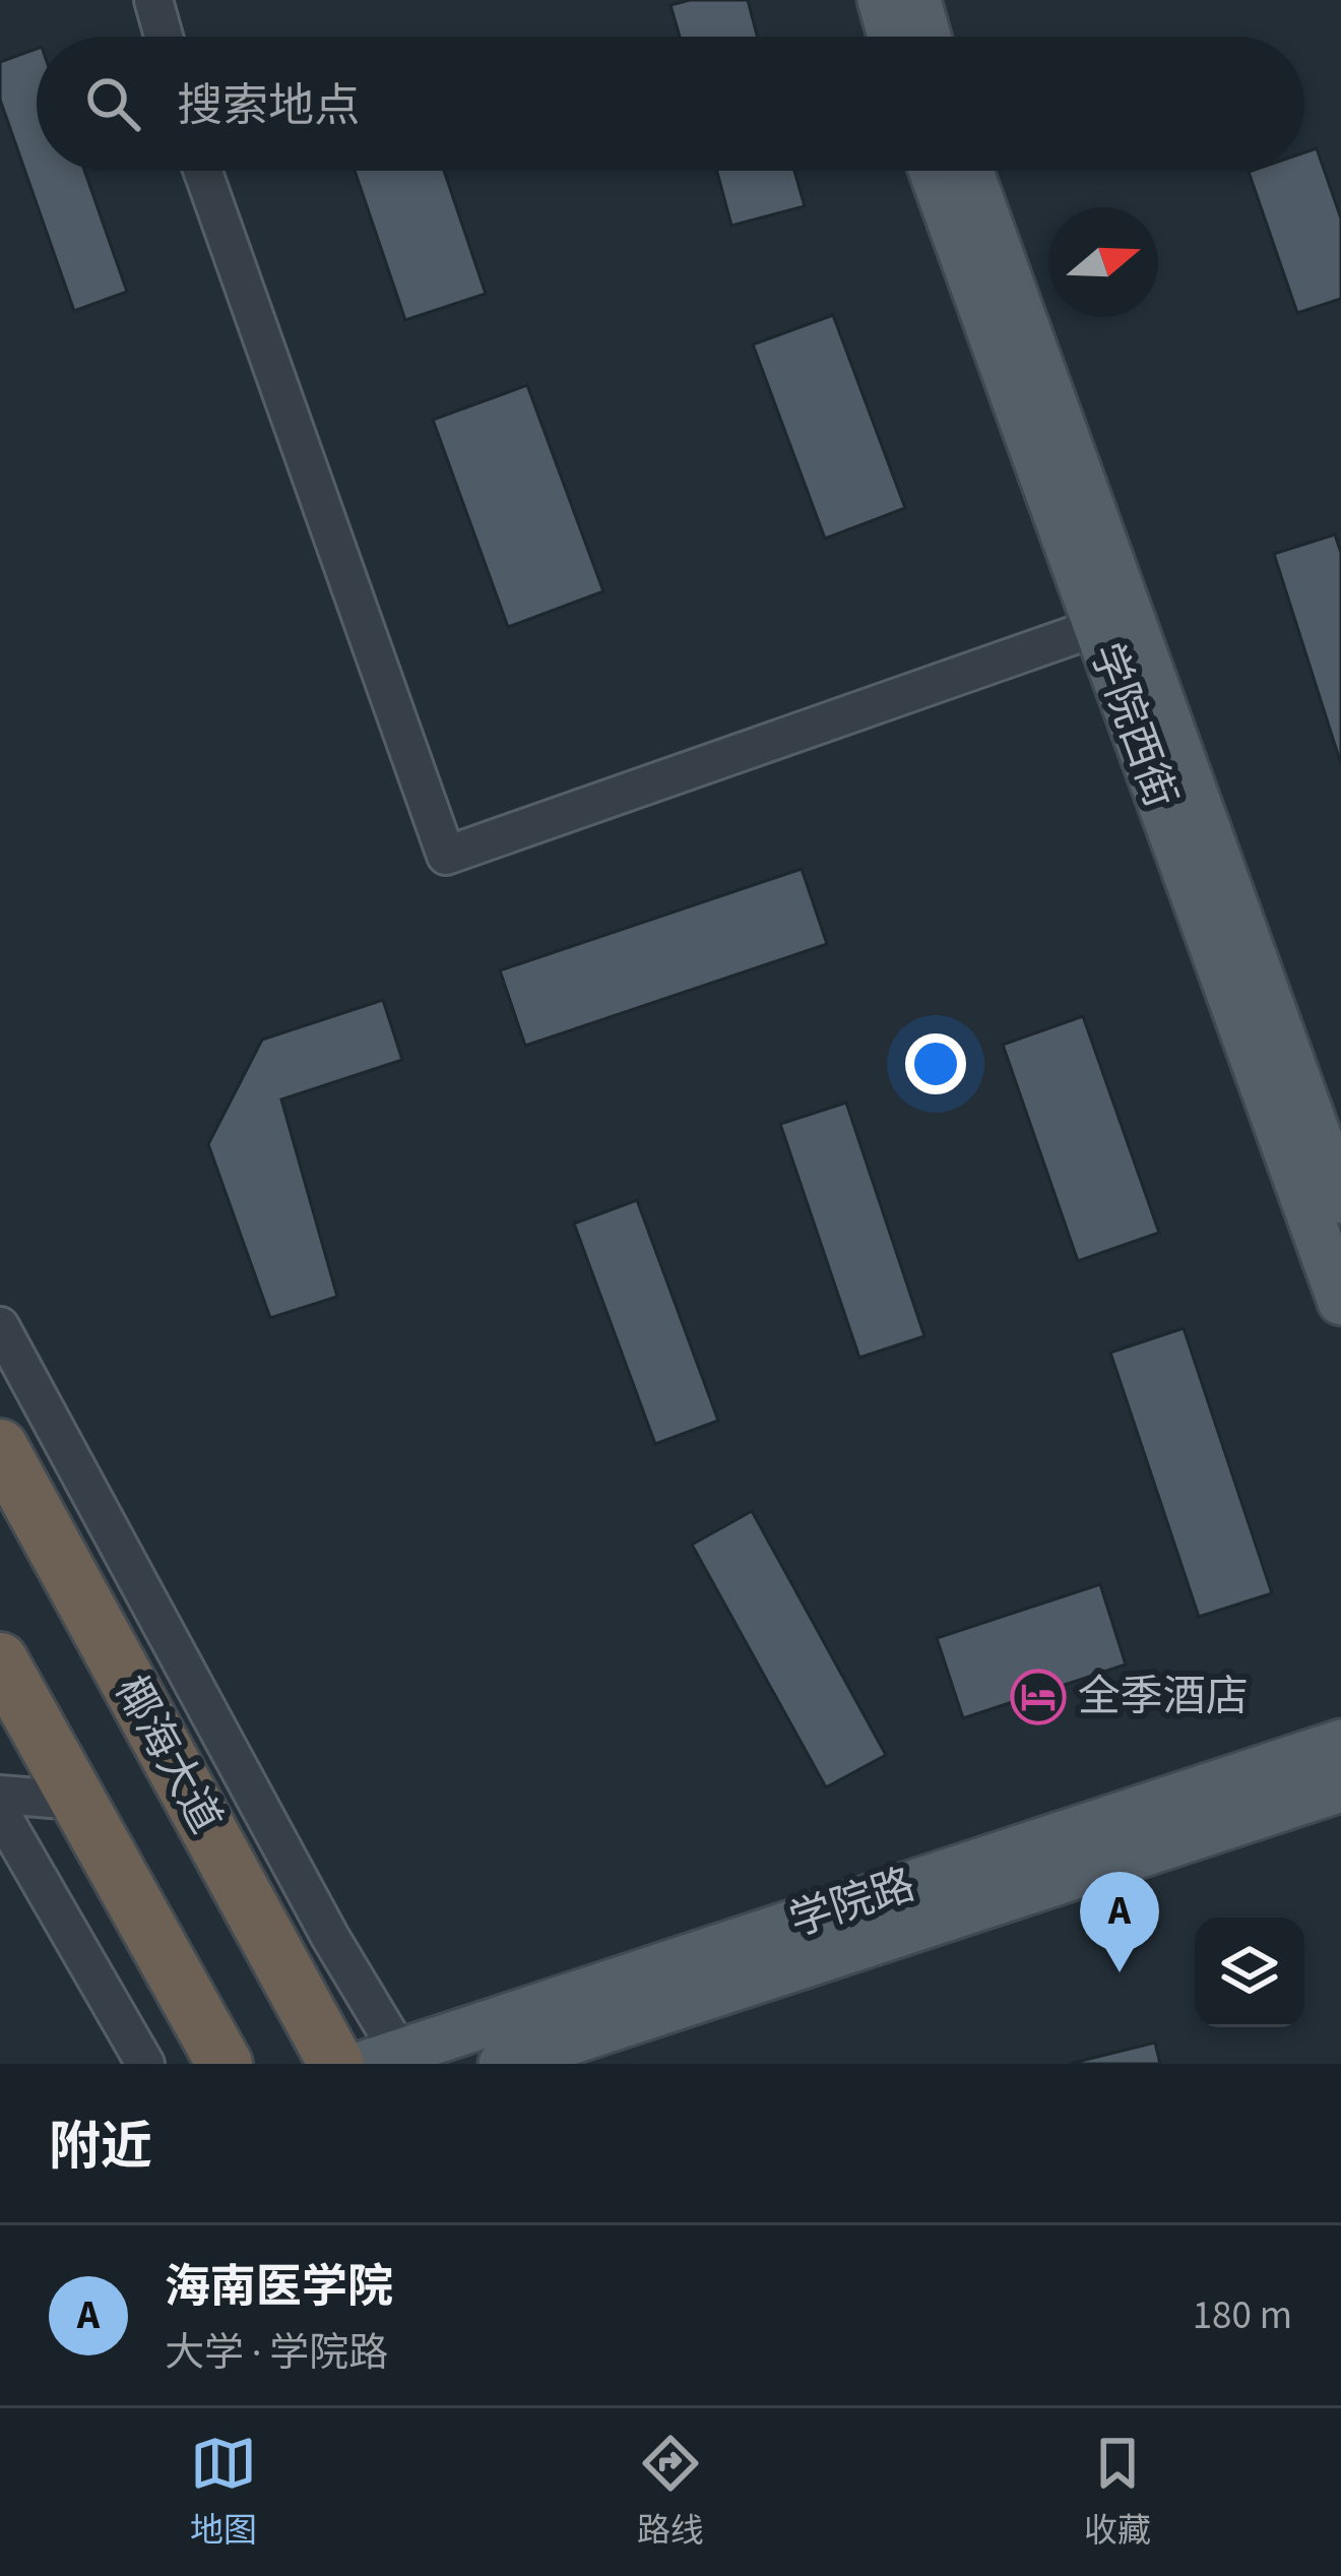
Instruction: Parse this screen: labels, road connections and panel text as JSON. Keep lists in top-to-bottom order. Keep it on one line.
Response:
{"streets":{"highway":["椰海大道"],"main road":["学院西街","学院路"]},"places":{"hotel":["全季酒店"]},"north":"right","page":{"search":"搜索地点","pins":"A","heading":"附近","list":[{"mark":"A","name":"海南医学院","note":"大学 · 学院路","value":"180 m"}],"nav":["地图","路线","收藏"]}}
